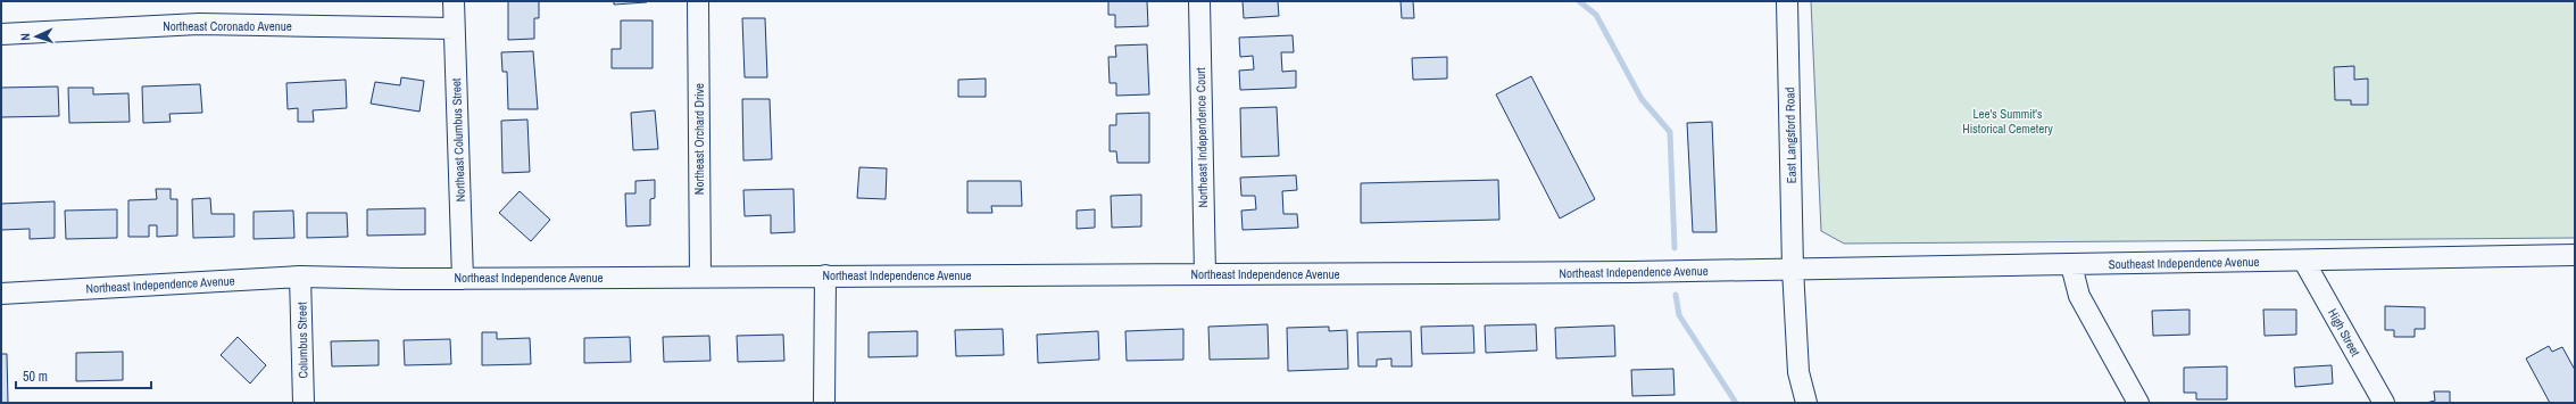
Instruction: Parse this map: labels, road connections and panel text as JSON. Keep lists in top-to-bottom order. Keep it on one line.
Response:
{"streets":{"street":["Northeast Coronado Avenue","East Langsford Road","Northeast Independence Court","Northeast Orchard Drive","Northeast Columbus Street","Southeast Independence Avenue","Northeast Independence Avenue","High Street","Columbus Street"]},"crossings":[["Northeast Coronado Avenue","Northeast Columbus Street"],["East Langsford Road","Southeast Independence Avenue"],["East Langsford Road","Northeast Independence Avenue"],["Northeast Independence Court","Northeast Independence Avenue"],["Northeast Orchard Drive","Northeast Independence Avenue"],["Northeast Columbus Street","Northeast Independence Avenue"],["Southeast Independence Avenue","Northeast Independence Avenue"],["Southeast Independence Avenue","High Street"],["Northeast Independence Avenue","Columbus Street"]],"parks":["Lee's Summit's Historical Cemetery"],"scale_bar":"50 m","north":"left"}
